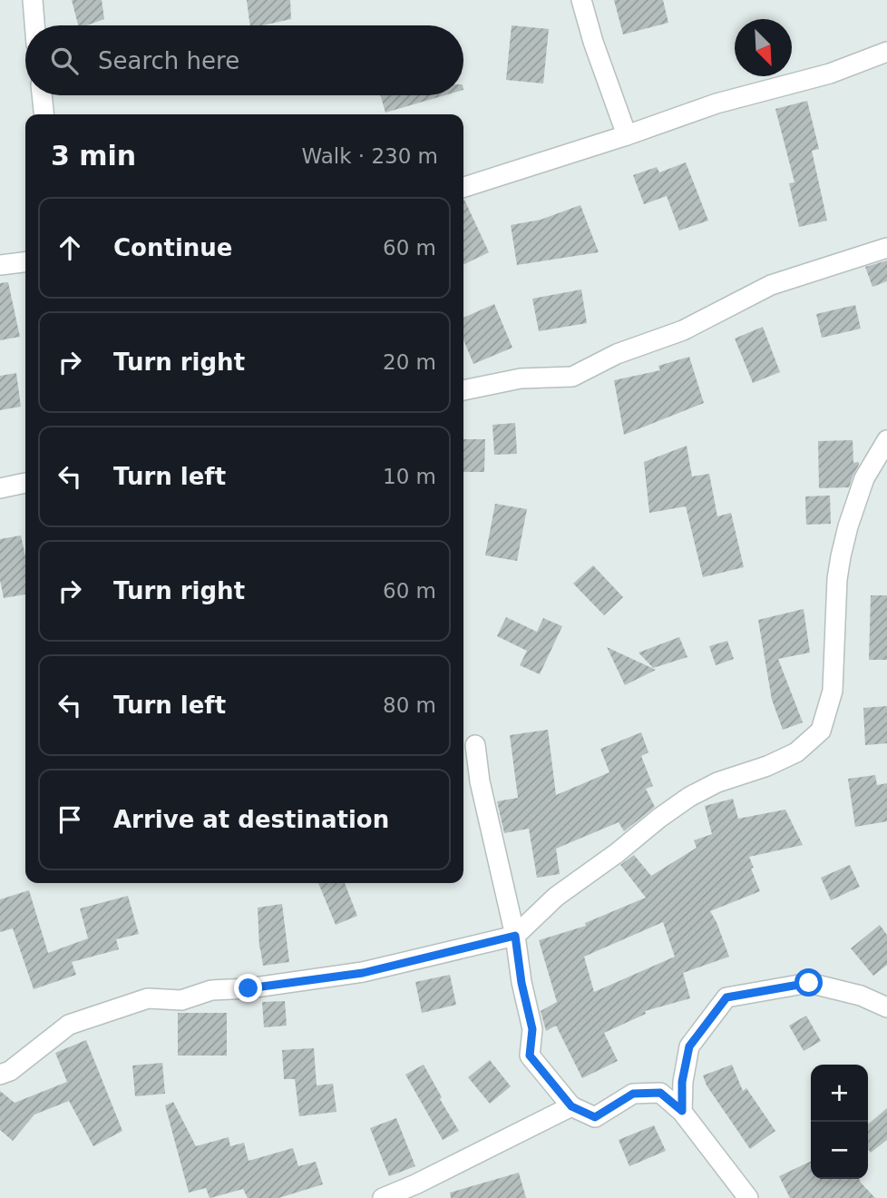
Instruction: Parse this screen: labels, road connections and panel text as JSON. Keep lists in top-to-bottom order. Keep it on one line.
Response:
{"north":"bottom right","page":{"search":"Search here","heading":["3 min","Walk · 230 m"],"list":[["Continue","60 m"],["Turn right","20 m"],["Turn left","10 m"],["Turn right","60 m"],["Turn left","80 m"],"Arrive at destination"],"map_buttons":["+","−"]}}
